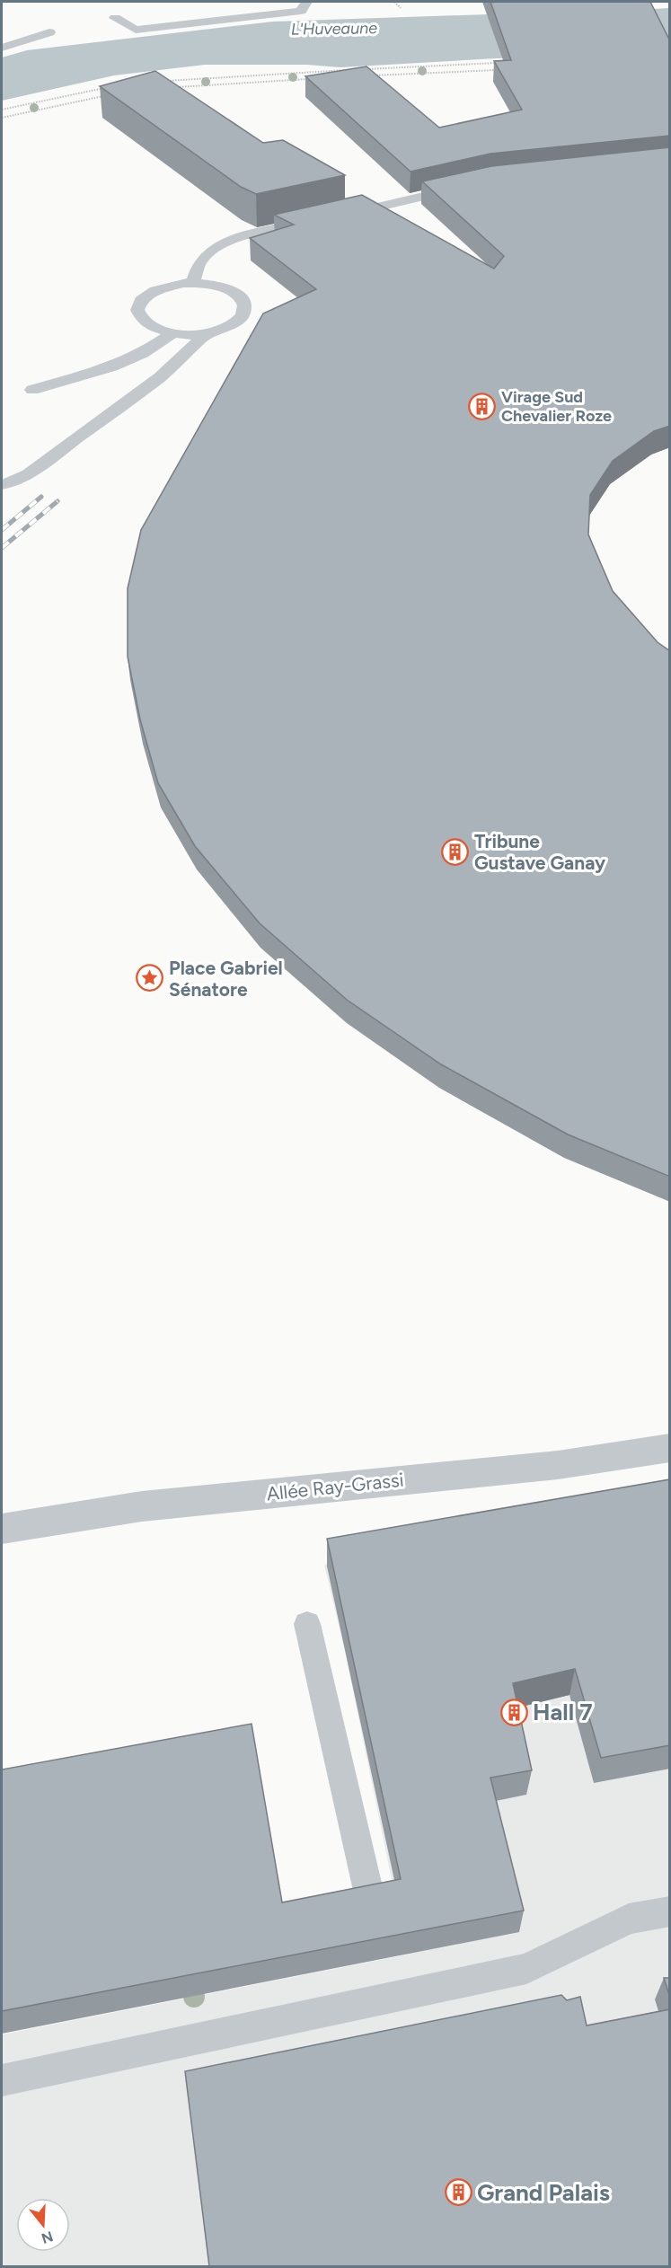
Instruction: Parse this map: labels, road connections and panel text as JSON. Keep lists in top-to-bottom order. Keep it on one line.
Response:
{"streets":{"street":["Allée Ray-Grassi"]},"water":["L'Huveaune"],"places":{"building":["Virage Sud Chevalier Roze","Tribune Gustave Ganay","Hall 7","Grand Palais"],"place":["Place Gabriel Sénatore"]},"north":"bottom"}
